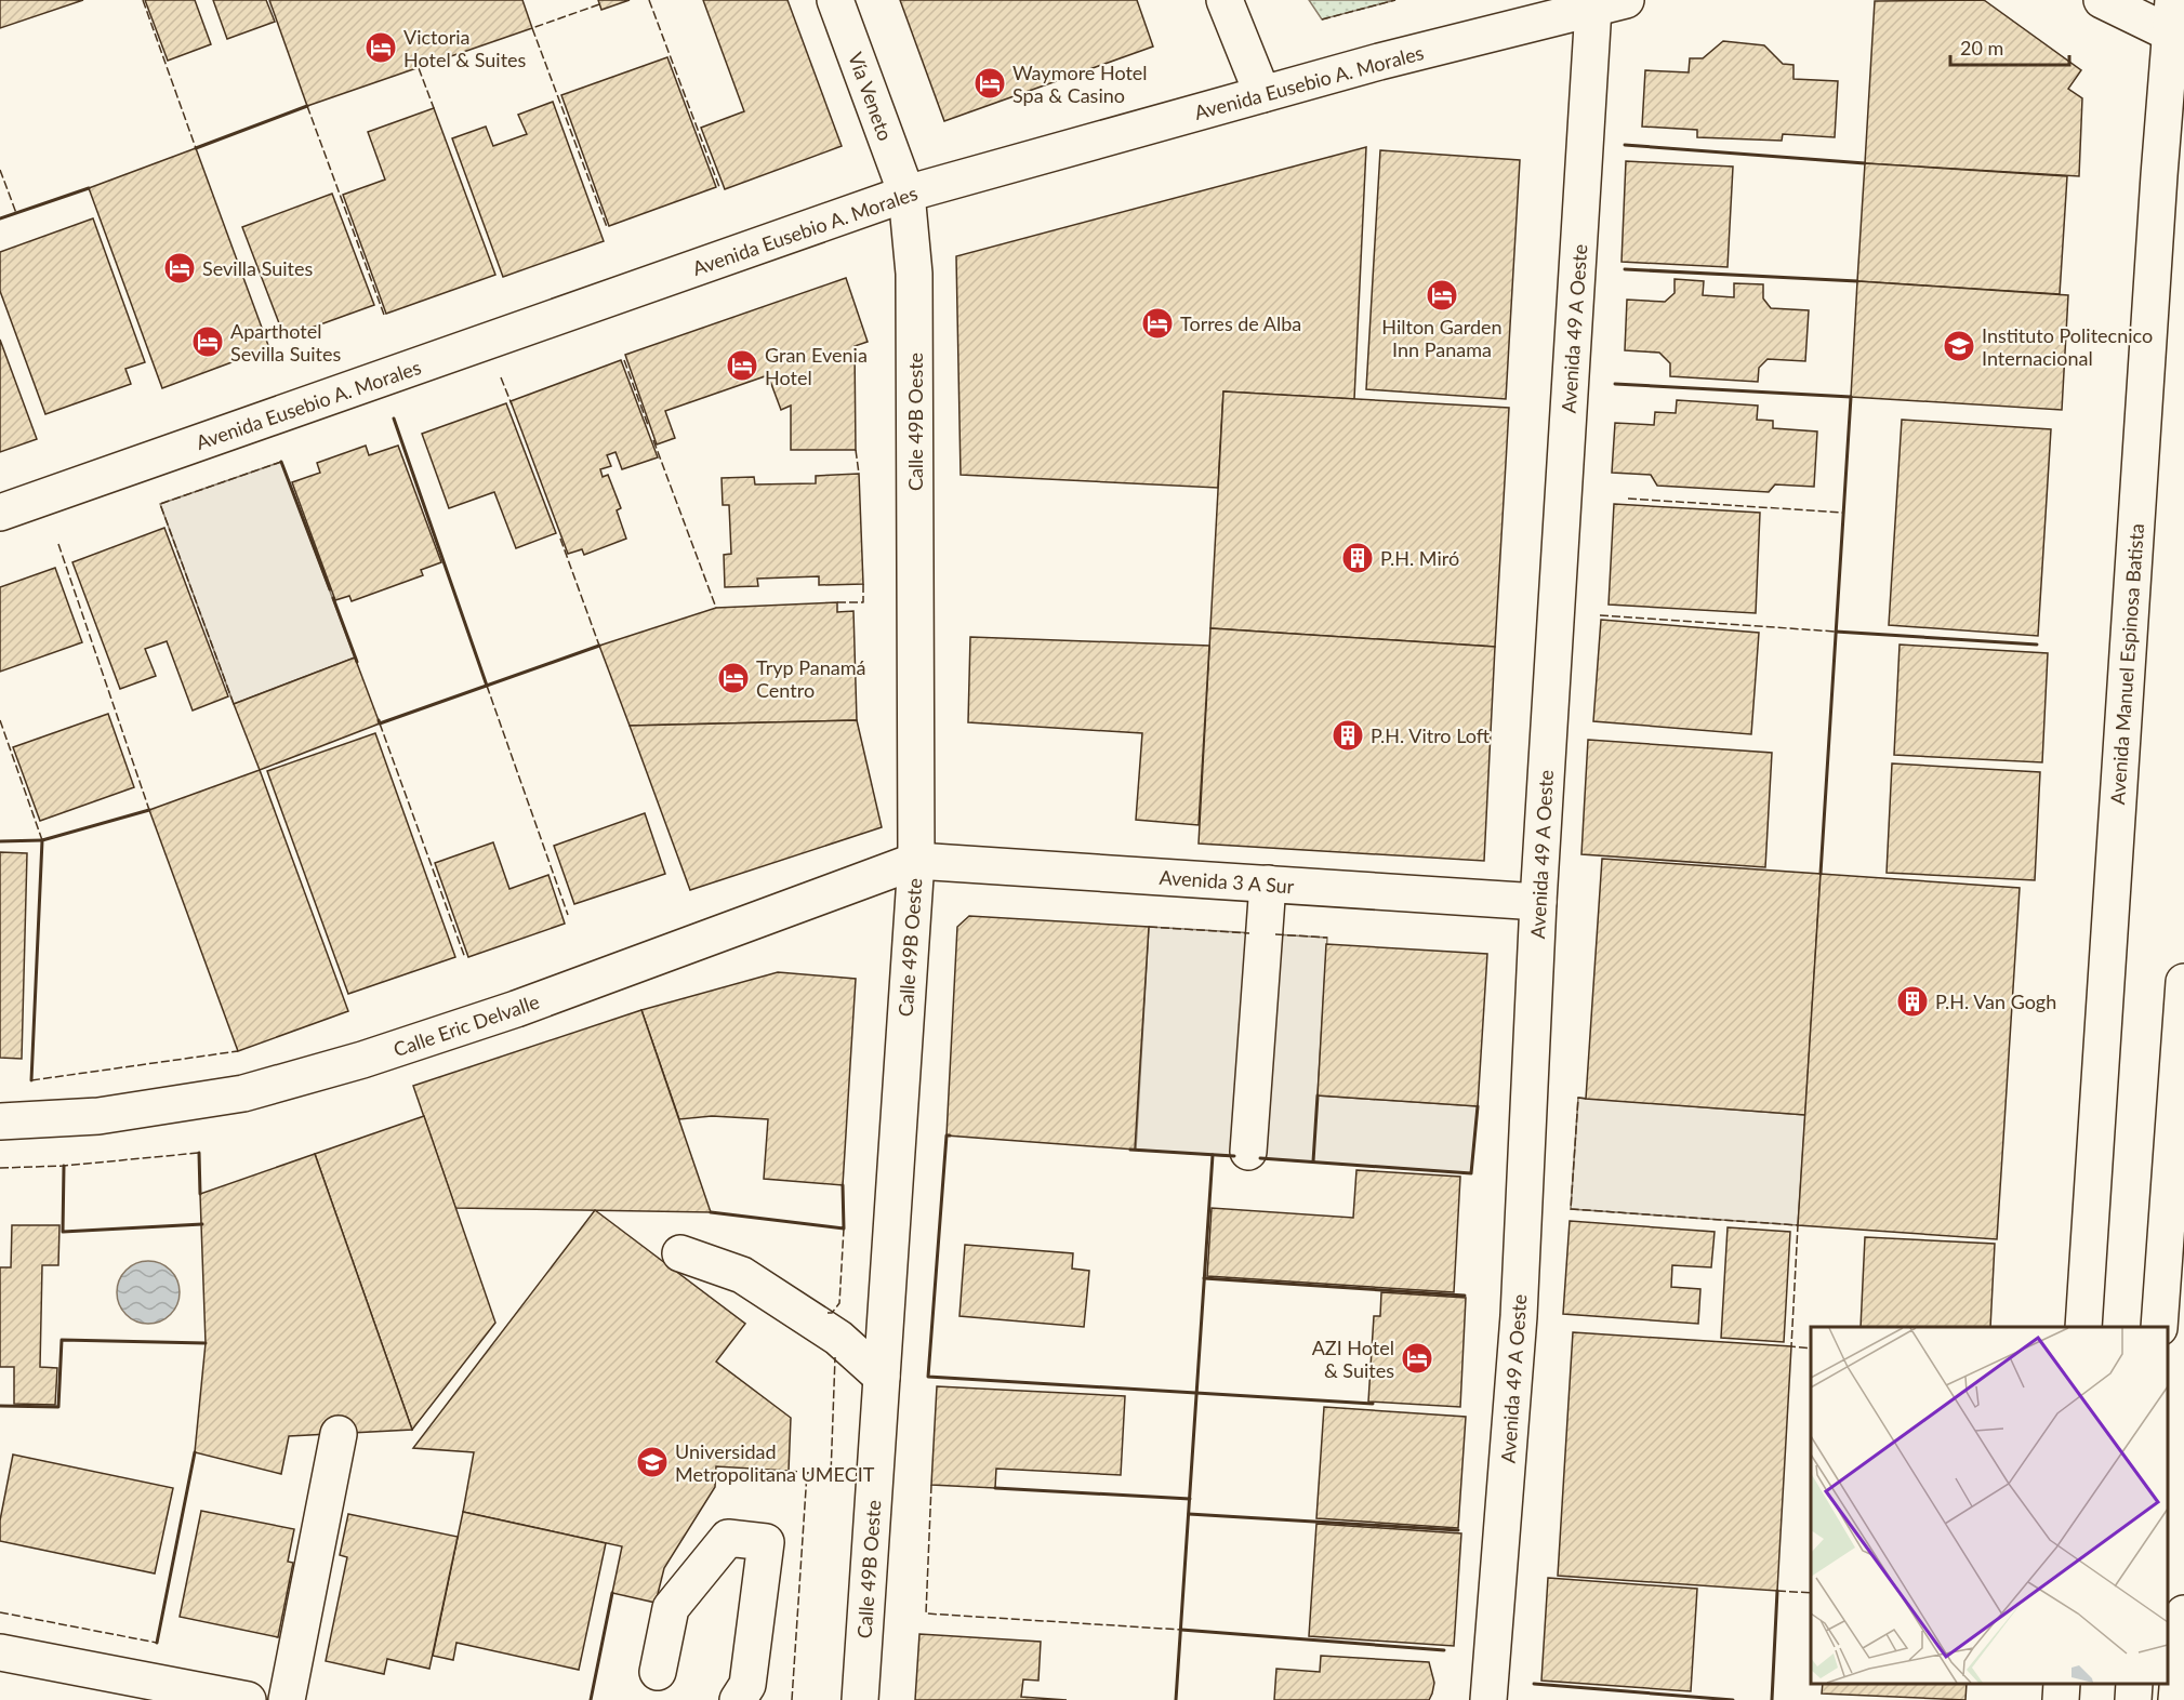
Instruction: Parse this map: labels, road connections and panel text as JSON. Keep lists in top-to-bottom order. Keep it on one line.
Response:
{"streets":{"street":["Avenida Eusebio A. Morales","Vía Veneto","Avenida 49 A Oeste","Calle 49B Oeste","Avenida Manuel Espinosa Batista","Avenida 3 A Sur","Calle Eric Delvalle"]},"crossings":[["Avenida Eusebio A. Morales","Vía Veneto"],["Avenida Eusebio A. Morales","Avenida 49 A Oeste"],["Avenida Eusebio A. Morales","Calle 49B Oeste"],["Vía Veneto","Calle 49B Oeste"],["Avenida 49 A Oeste","Avenida 3 A Sur"],["Calle 49B Oeste","Avenida 3 A Sur"],["Calle 49B Oeste","Calle Eric Delvalle"],["Avenida 3 A Sur","Calle Eric Delvalle"]],"places":{"hotel":["Victoria Hotel & Suites","Waymore Hotel Spa & Casino","Sevilla Suites","Hilton Garden Inn Panama","Torres de Alba","Aparthotel Sevilla Suites","Gran Evenia Hotel","Tryp Panamá Centro","AZI Hotel & Suites"],"school or university":["Instituto Politecnico Internacional","Universidad Metropolitana UMECIT"],"building":["P.H. Miró","P.H. Vitro Loft","P.H. Van Gogh"]},"scale_bar":"20 m"}
